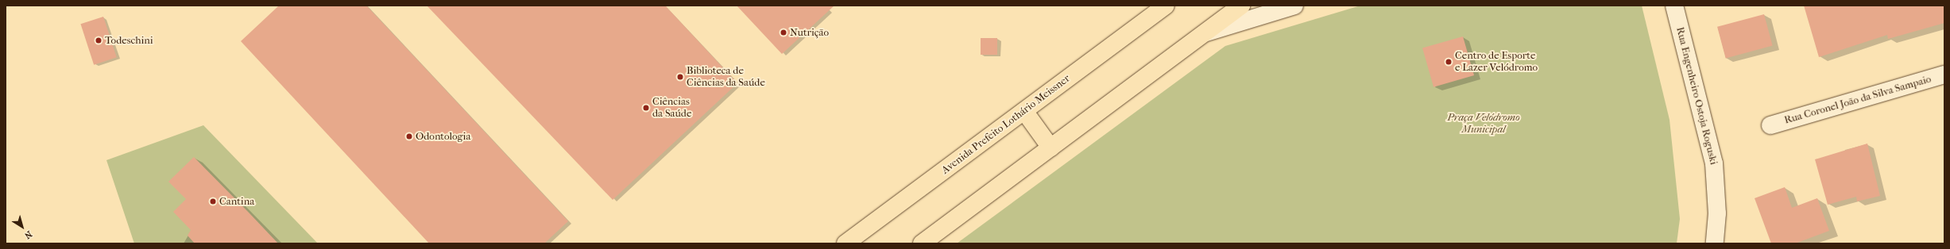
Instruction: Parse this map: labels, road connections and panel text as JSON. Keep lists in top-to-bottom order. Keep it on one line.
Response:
{"streets":{"main road":["Avenida Prefeito Lothário Meissner"],"street":["Rua Engenheiro Ostoja Roguski","Rua Coronel João da Silva Sampaio"]},"parks":["Praça Velódromo Municipal"],"places":["Nutrição","Todeschini","Centro de Esporte e Lazer Velódromo","Biblioteca de Ciências da Saúde","Ciências da Saúde","Odontologia","Cantina"],"north":"bottom right"}
